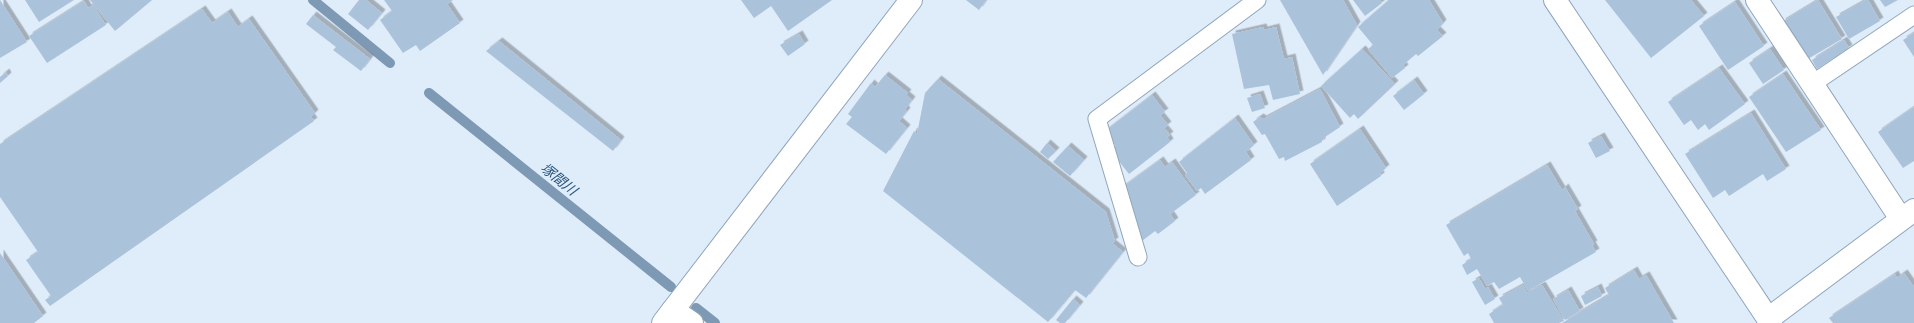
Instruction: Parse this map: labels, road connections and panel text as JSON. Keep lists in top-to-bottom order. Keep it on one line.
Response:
{"water":["塚間川"]}
